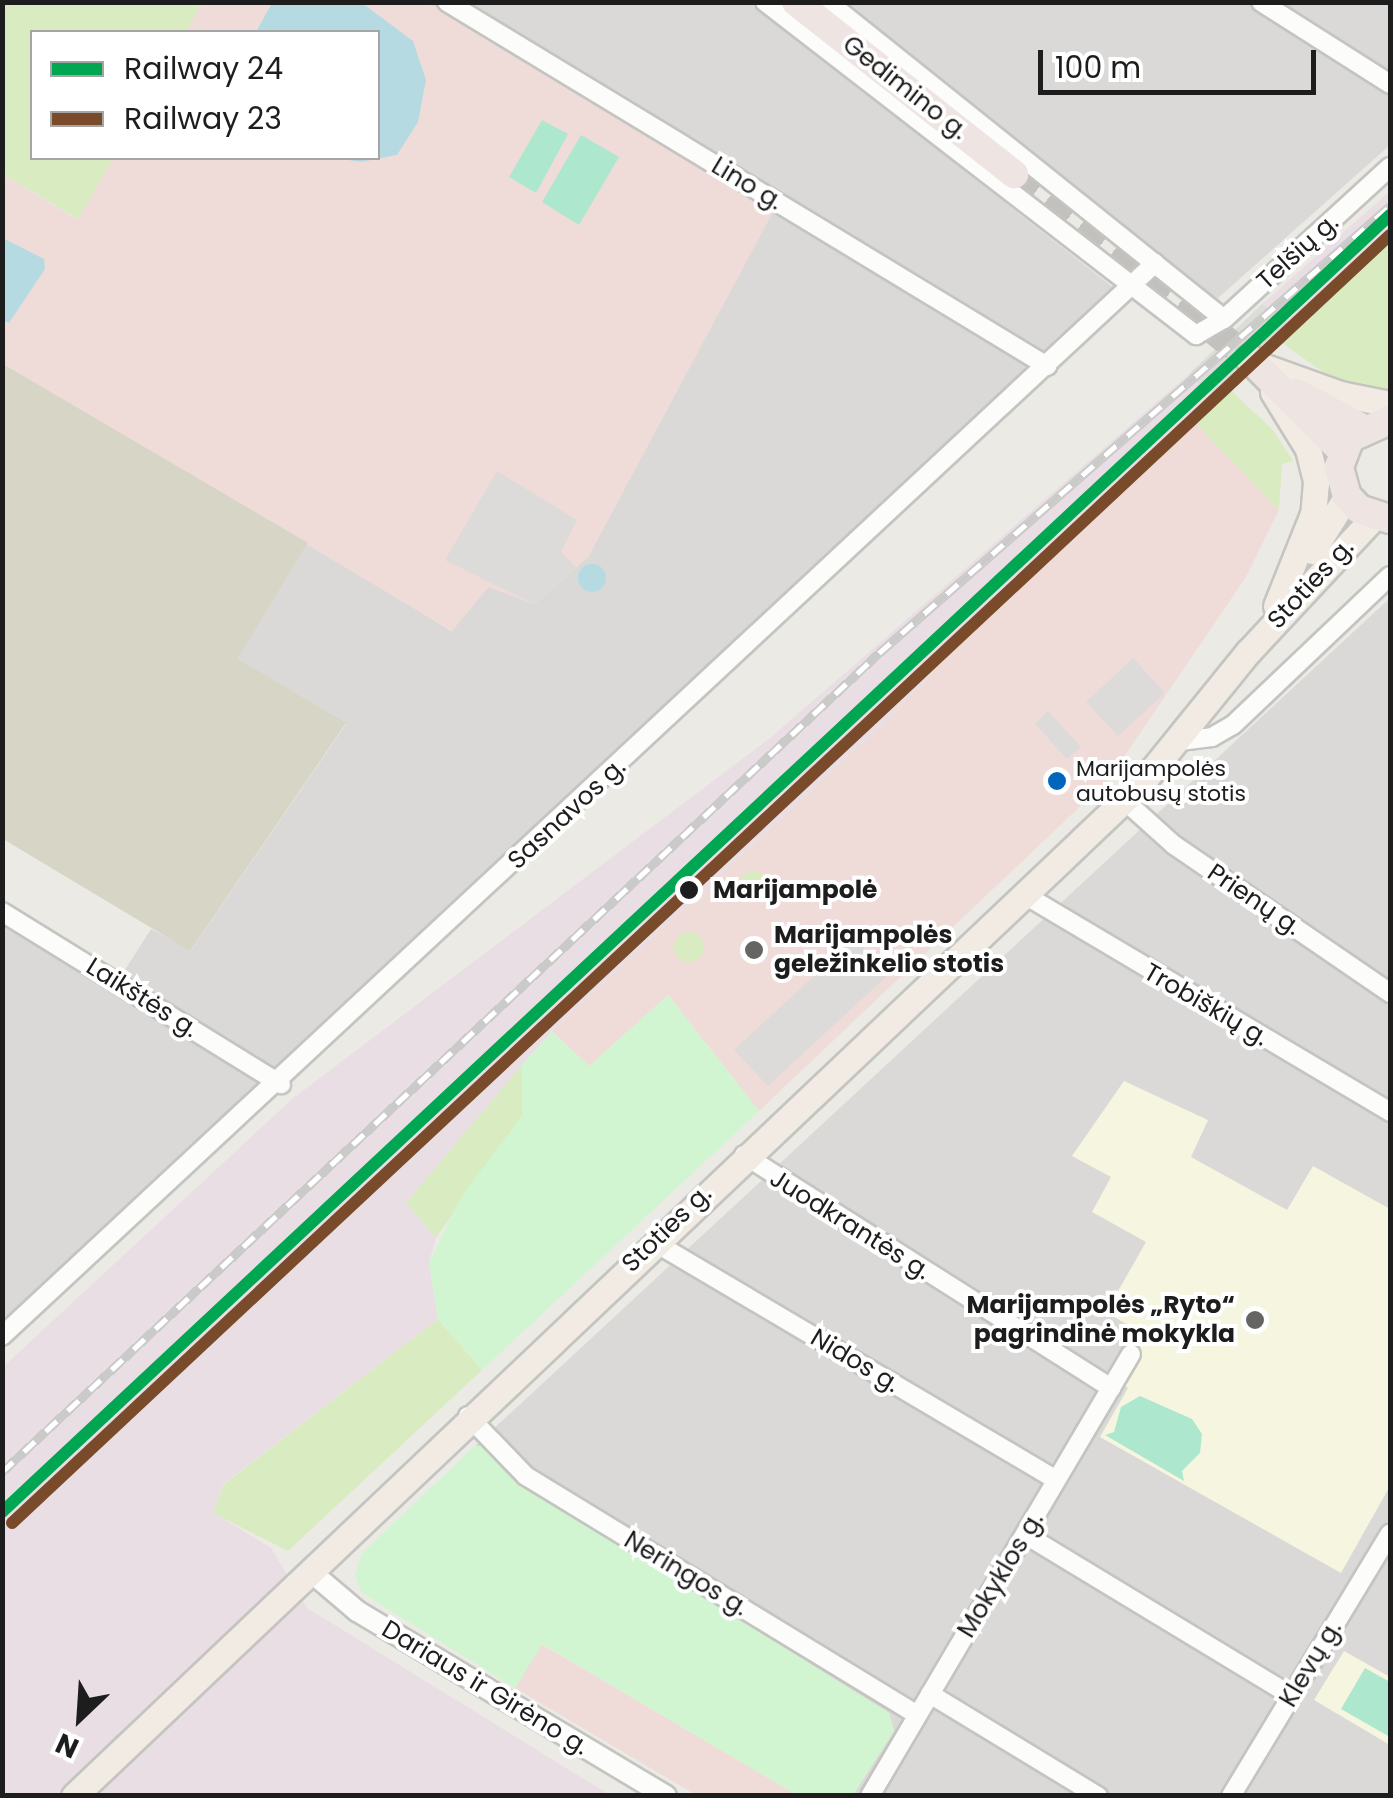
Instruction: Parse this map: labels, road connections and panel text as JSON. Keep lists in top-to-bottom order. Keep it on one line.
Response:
{"streets":{"highway":["Gedimino g."],"main road":["Stoties g."],"street":["Lino g.","Telšių g.","Sasnavos g.","Prienų g.","Laikštės g.","Trobiškių g.","Juodkrantės g.","Nidos g.","Neringos g.","Mokyklos g.","Klevų g.","Dariaus ir Girėno g."]},"crossings":[["Lino g.","Sasnavos g."],["Telšių g.","Sasnavos g."],["Stoties g.","Prienų g."],["Stoties g.","Trobiškių g."],["Stoties g.","Juodkrantės g."],["Stoties g.","Nidos g."],["Stoties g.","Neringos g."],["Stoties g.","Dariaus ir Girėno g."],["Sasnavos g.","Laikštės g."],["Juodkrantės g.","Mokyklos g."],["Nidos g.","Mokyklos g."],["Neringos g.","Mokyklos g."]],"places":["Marijampolės autobusų stotis","Marijampolė","Marijampolės geležinkelio stotis","Marijampolės „Ryto“ pagrindinė mokykla"],"lines":["rail line 24","rail line 23"],"legend":["Railway 24","Railway 23"],"scale_bar":"100 m","north":"bottom left"}
